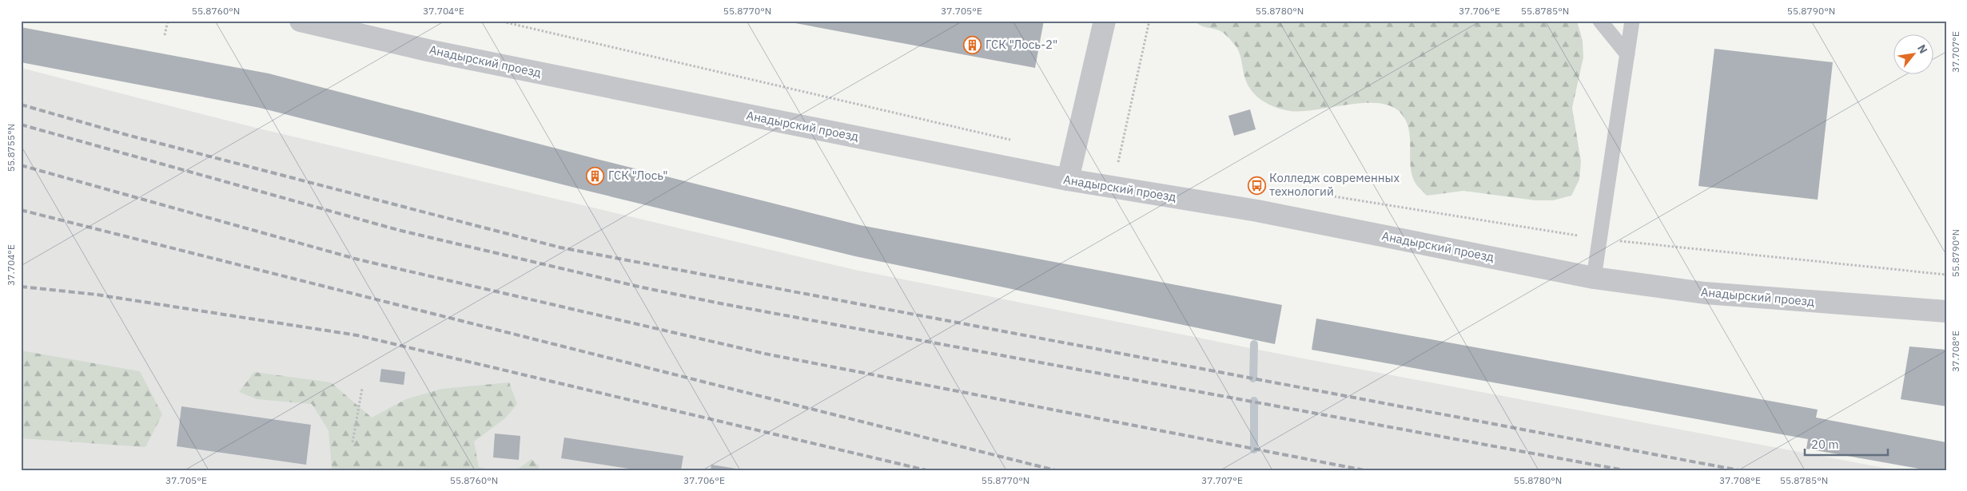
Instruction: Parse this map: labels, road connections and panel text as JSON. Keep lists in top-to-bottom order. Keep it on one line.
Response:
{"streets":{"street":["Анадырский проезд"]},"places":{"building":["ГСК \"Лось-2\"","ГСК \"Лось\""],"bus stop":["Колледж современных технологий"]},"scale_bar":"20 m","north":"top right","coordinates":["55.8760°N","37.704°E","55.8770°N","37.705°E","55.8780°N","37.706°E","55.8785°N","55.8790°N","37.707°E","55.8755°N","37.708°E"]}
